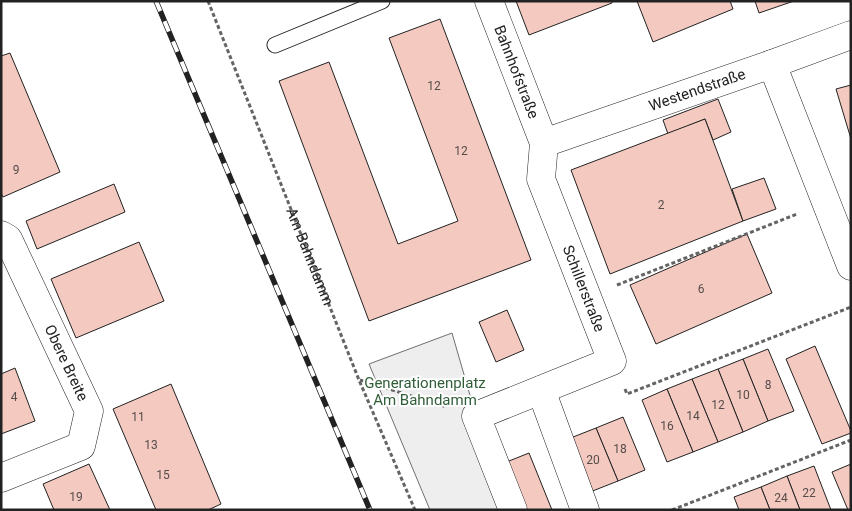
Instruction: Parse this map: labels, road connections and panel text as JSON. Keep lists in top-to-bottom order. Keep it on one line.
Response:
{"streets":{"street":["Bahnhofstraße","Westendstraße","Schillerstraße","Obere Breite"],"path":["Am Bahndamm"]},"crossings":[["Bahnhofstraße","Westendstraße"],["Bahnhofstraße","Schillerstraße"],["Westendstraße","Schillerstraße"]],"parks":["Generationenplatz Am Bahndamm"],"house_numbers":["12","12","9","2","6","8","10","4","12","14","11","16","13","18","20","15","22","19","24"]}
